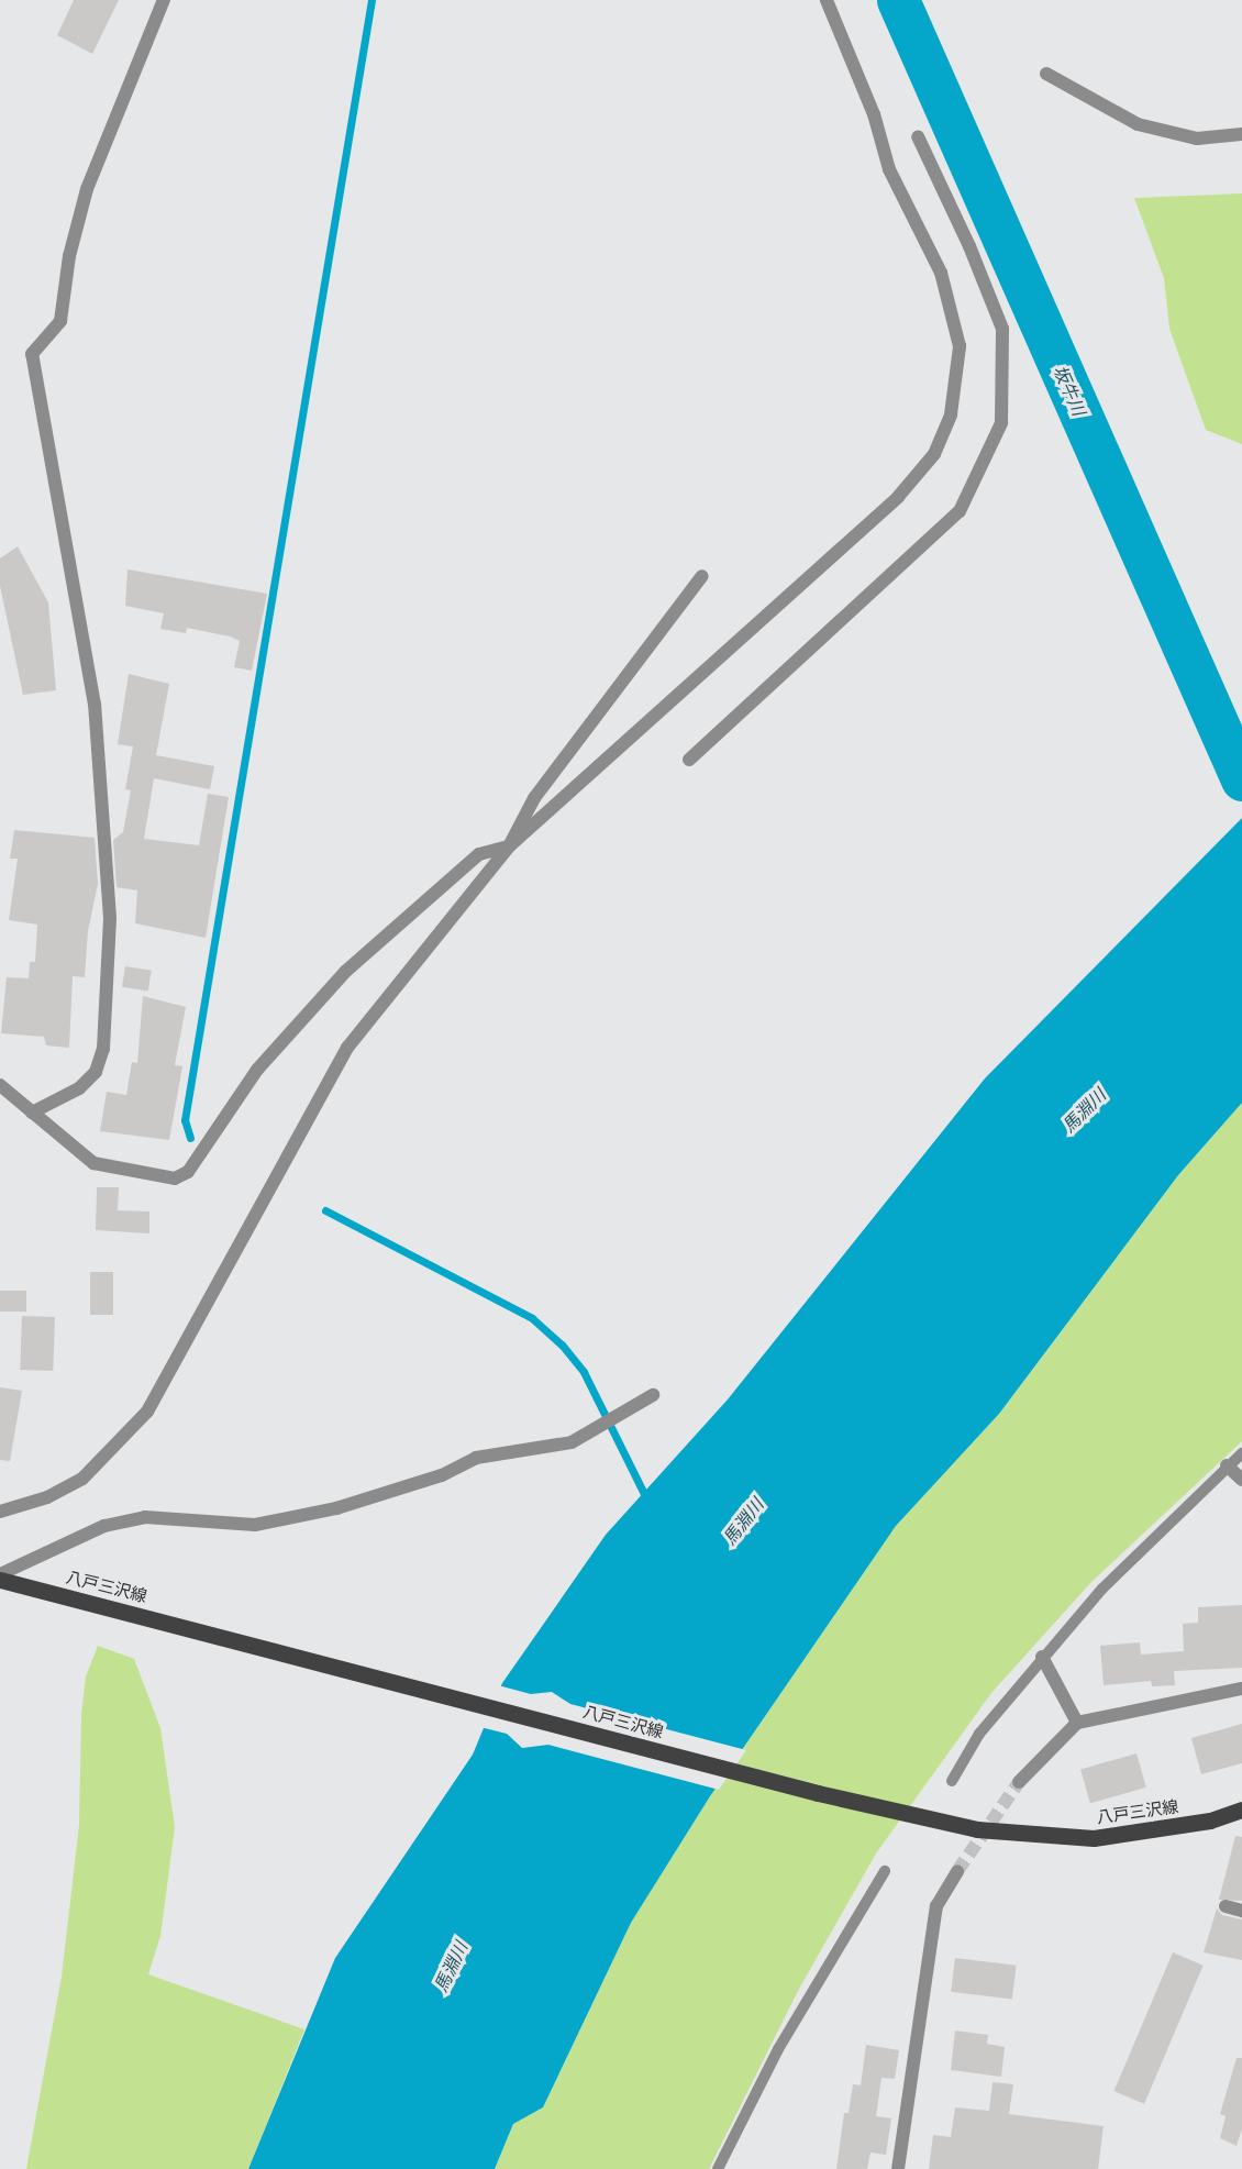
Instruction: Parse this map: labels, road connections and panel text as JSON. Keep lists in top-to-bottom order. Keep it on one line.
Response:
{"streets":{"main road":["八戸三沢線"]},"water":["坂牛川","馬淵川"]}
